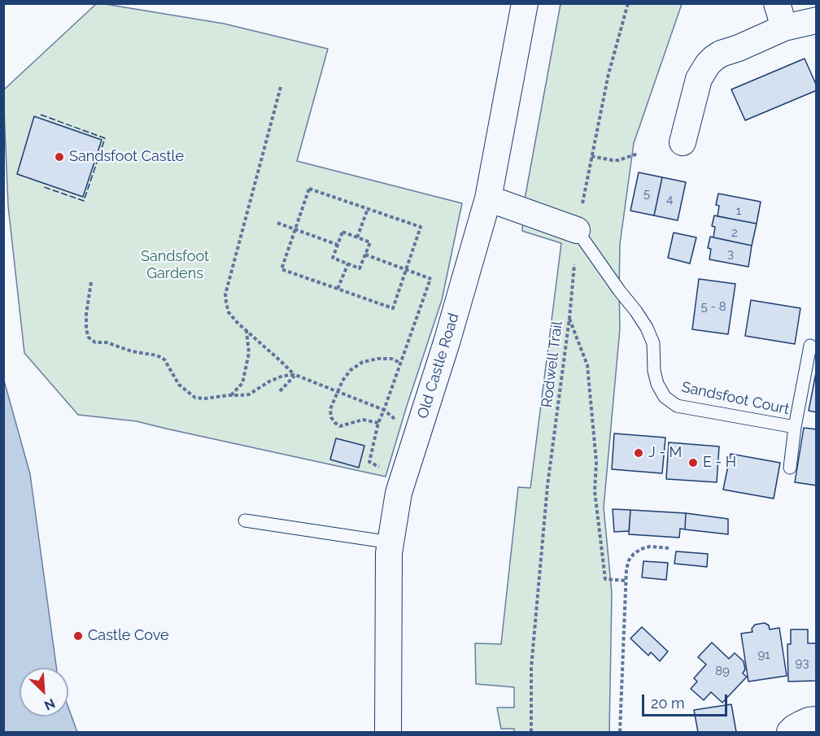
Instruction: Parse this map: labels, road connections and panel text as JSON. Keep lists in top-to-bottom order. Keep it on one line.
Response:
{"streets":{"street":["Old Castle Road"],"lane":["Sandsfoot Court"],"path":["Rodwell Trail"]},"crossings":[["Rodwell Trail","Sandsfoot Court"]],"parks":["Sandsfoot Gardens"],"places":["Sandsfoot Castle","J - M","E - H","Castle Cove"],"house_numbers":["5","4","1","2","3","5 - 8","91","93","89"],"scale_bar":"20 m","north":"bottom right"}
